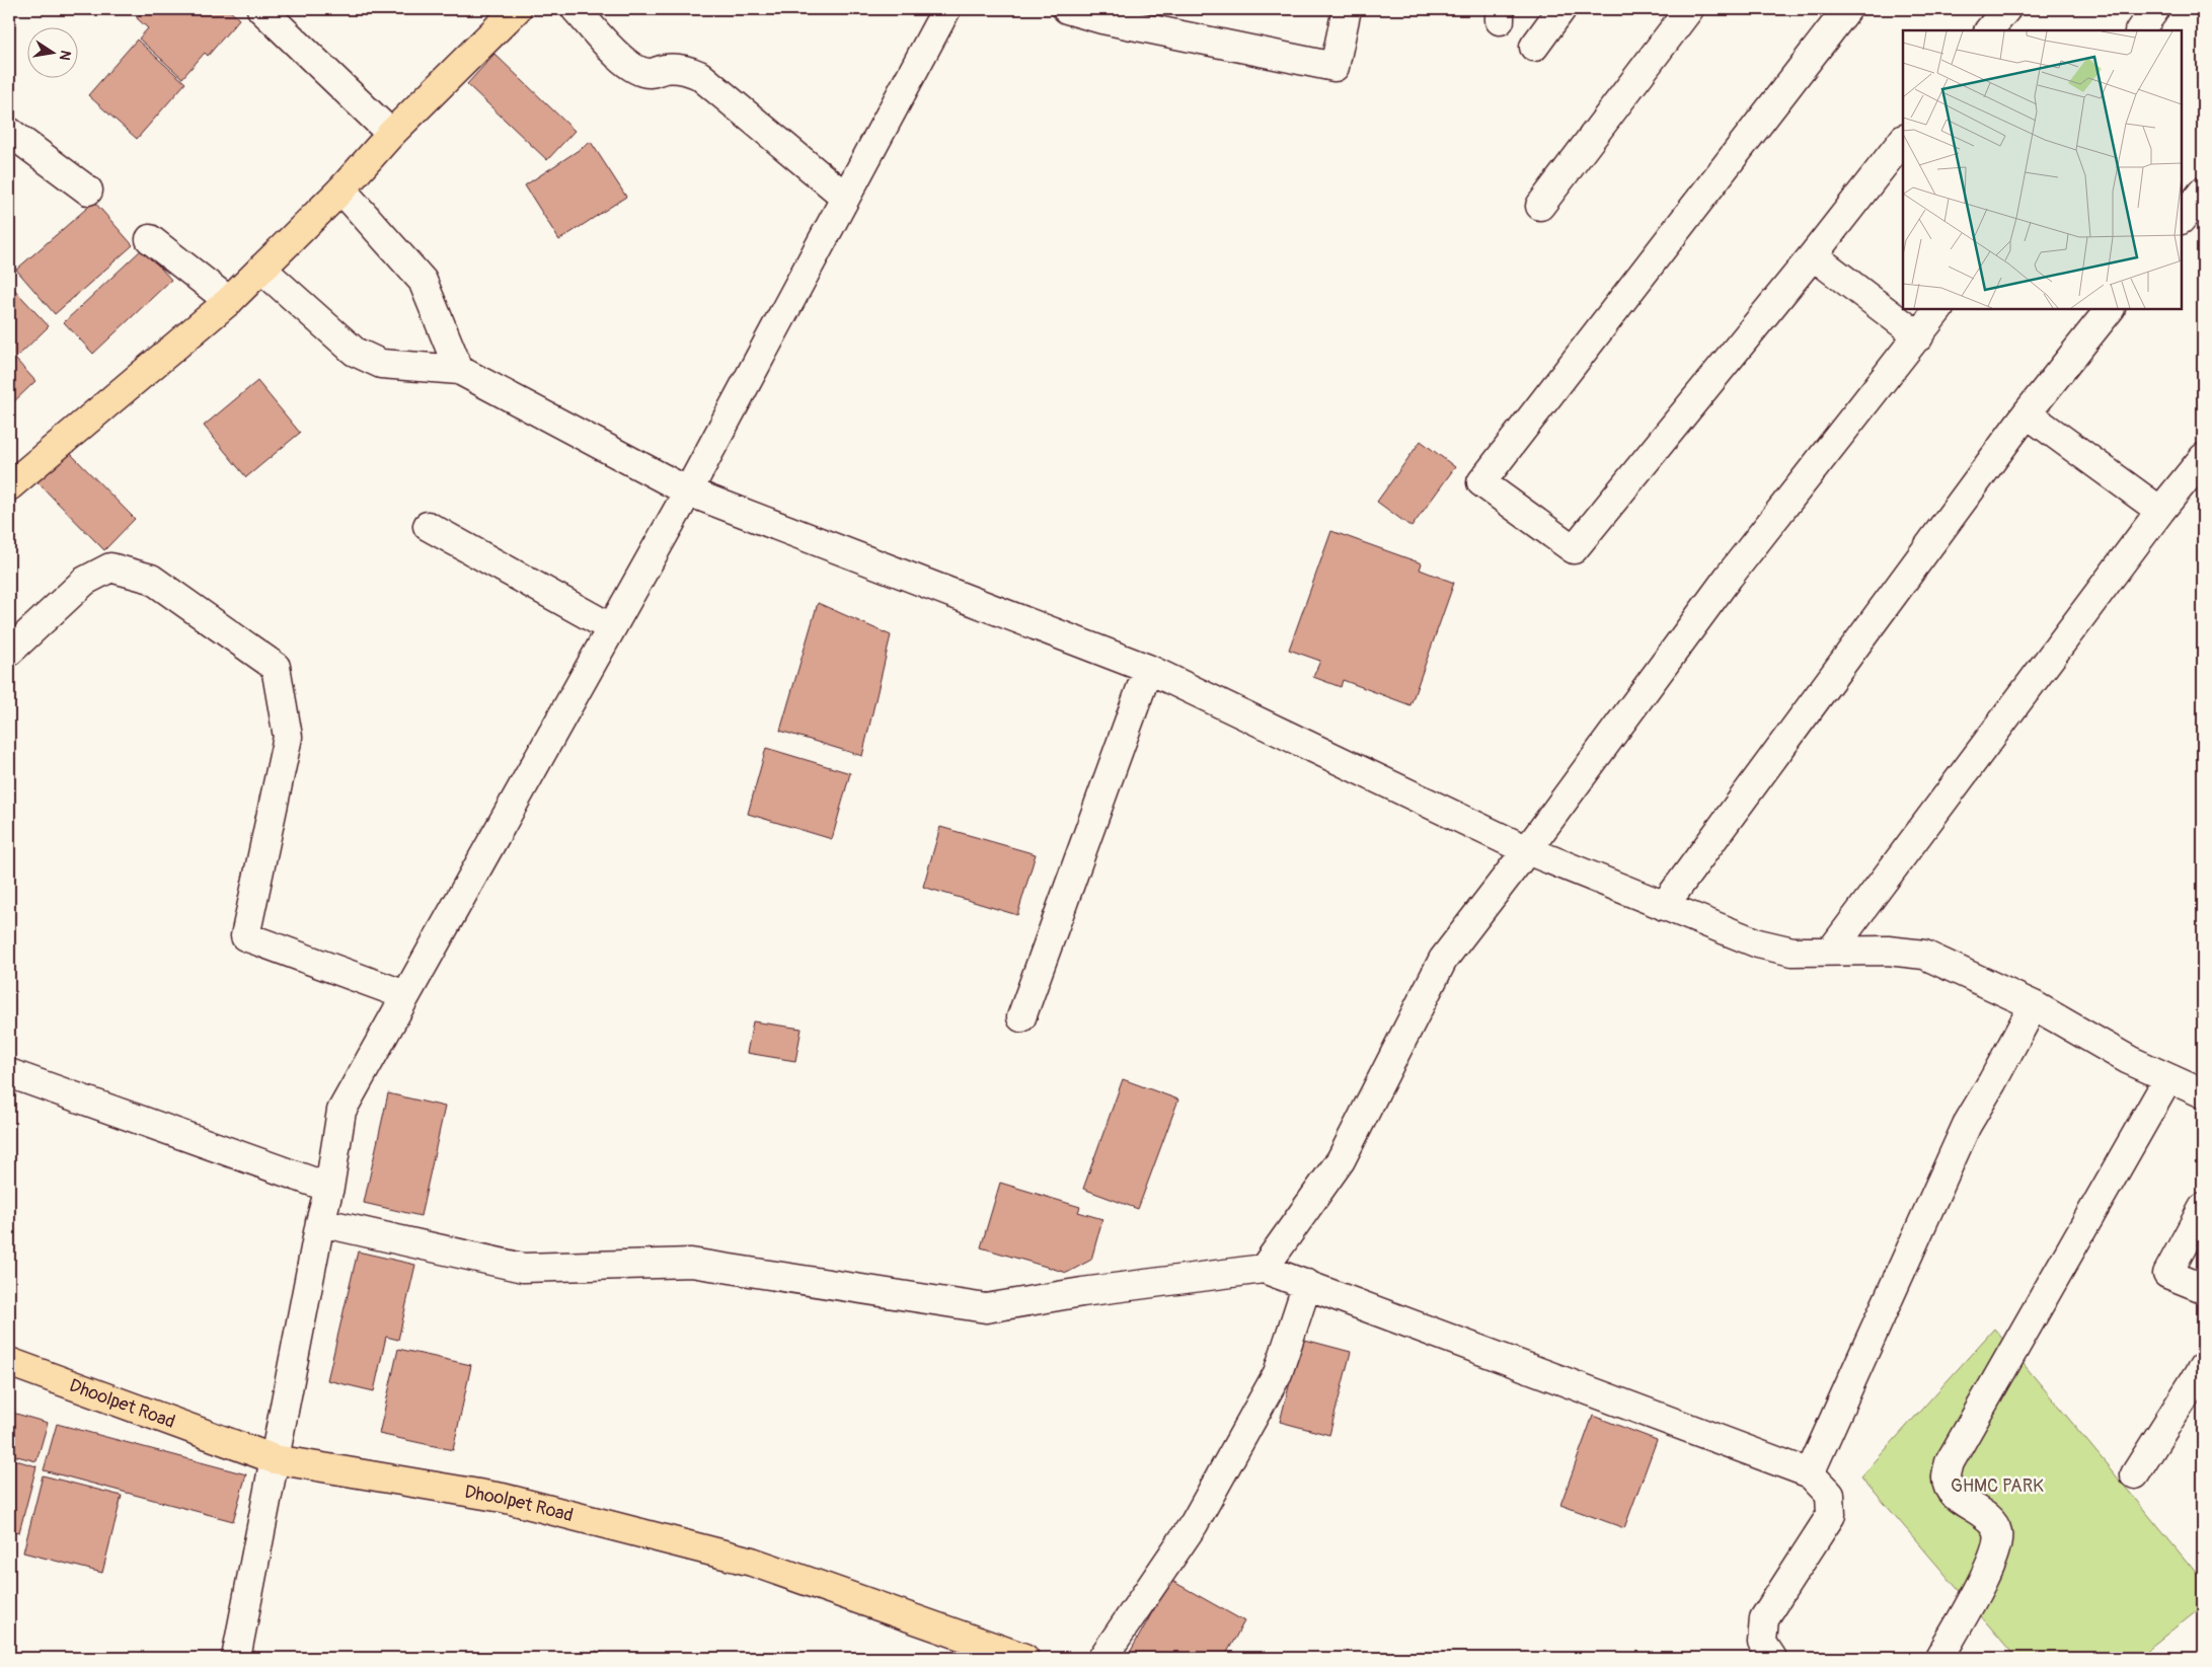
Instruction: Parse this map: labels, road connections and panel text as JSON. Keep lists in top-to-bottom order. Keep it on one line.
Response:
{"streets":{"main road":["Dhoolpet Road"]},"parks":["GHMC PARK"],"north":"right"}
